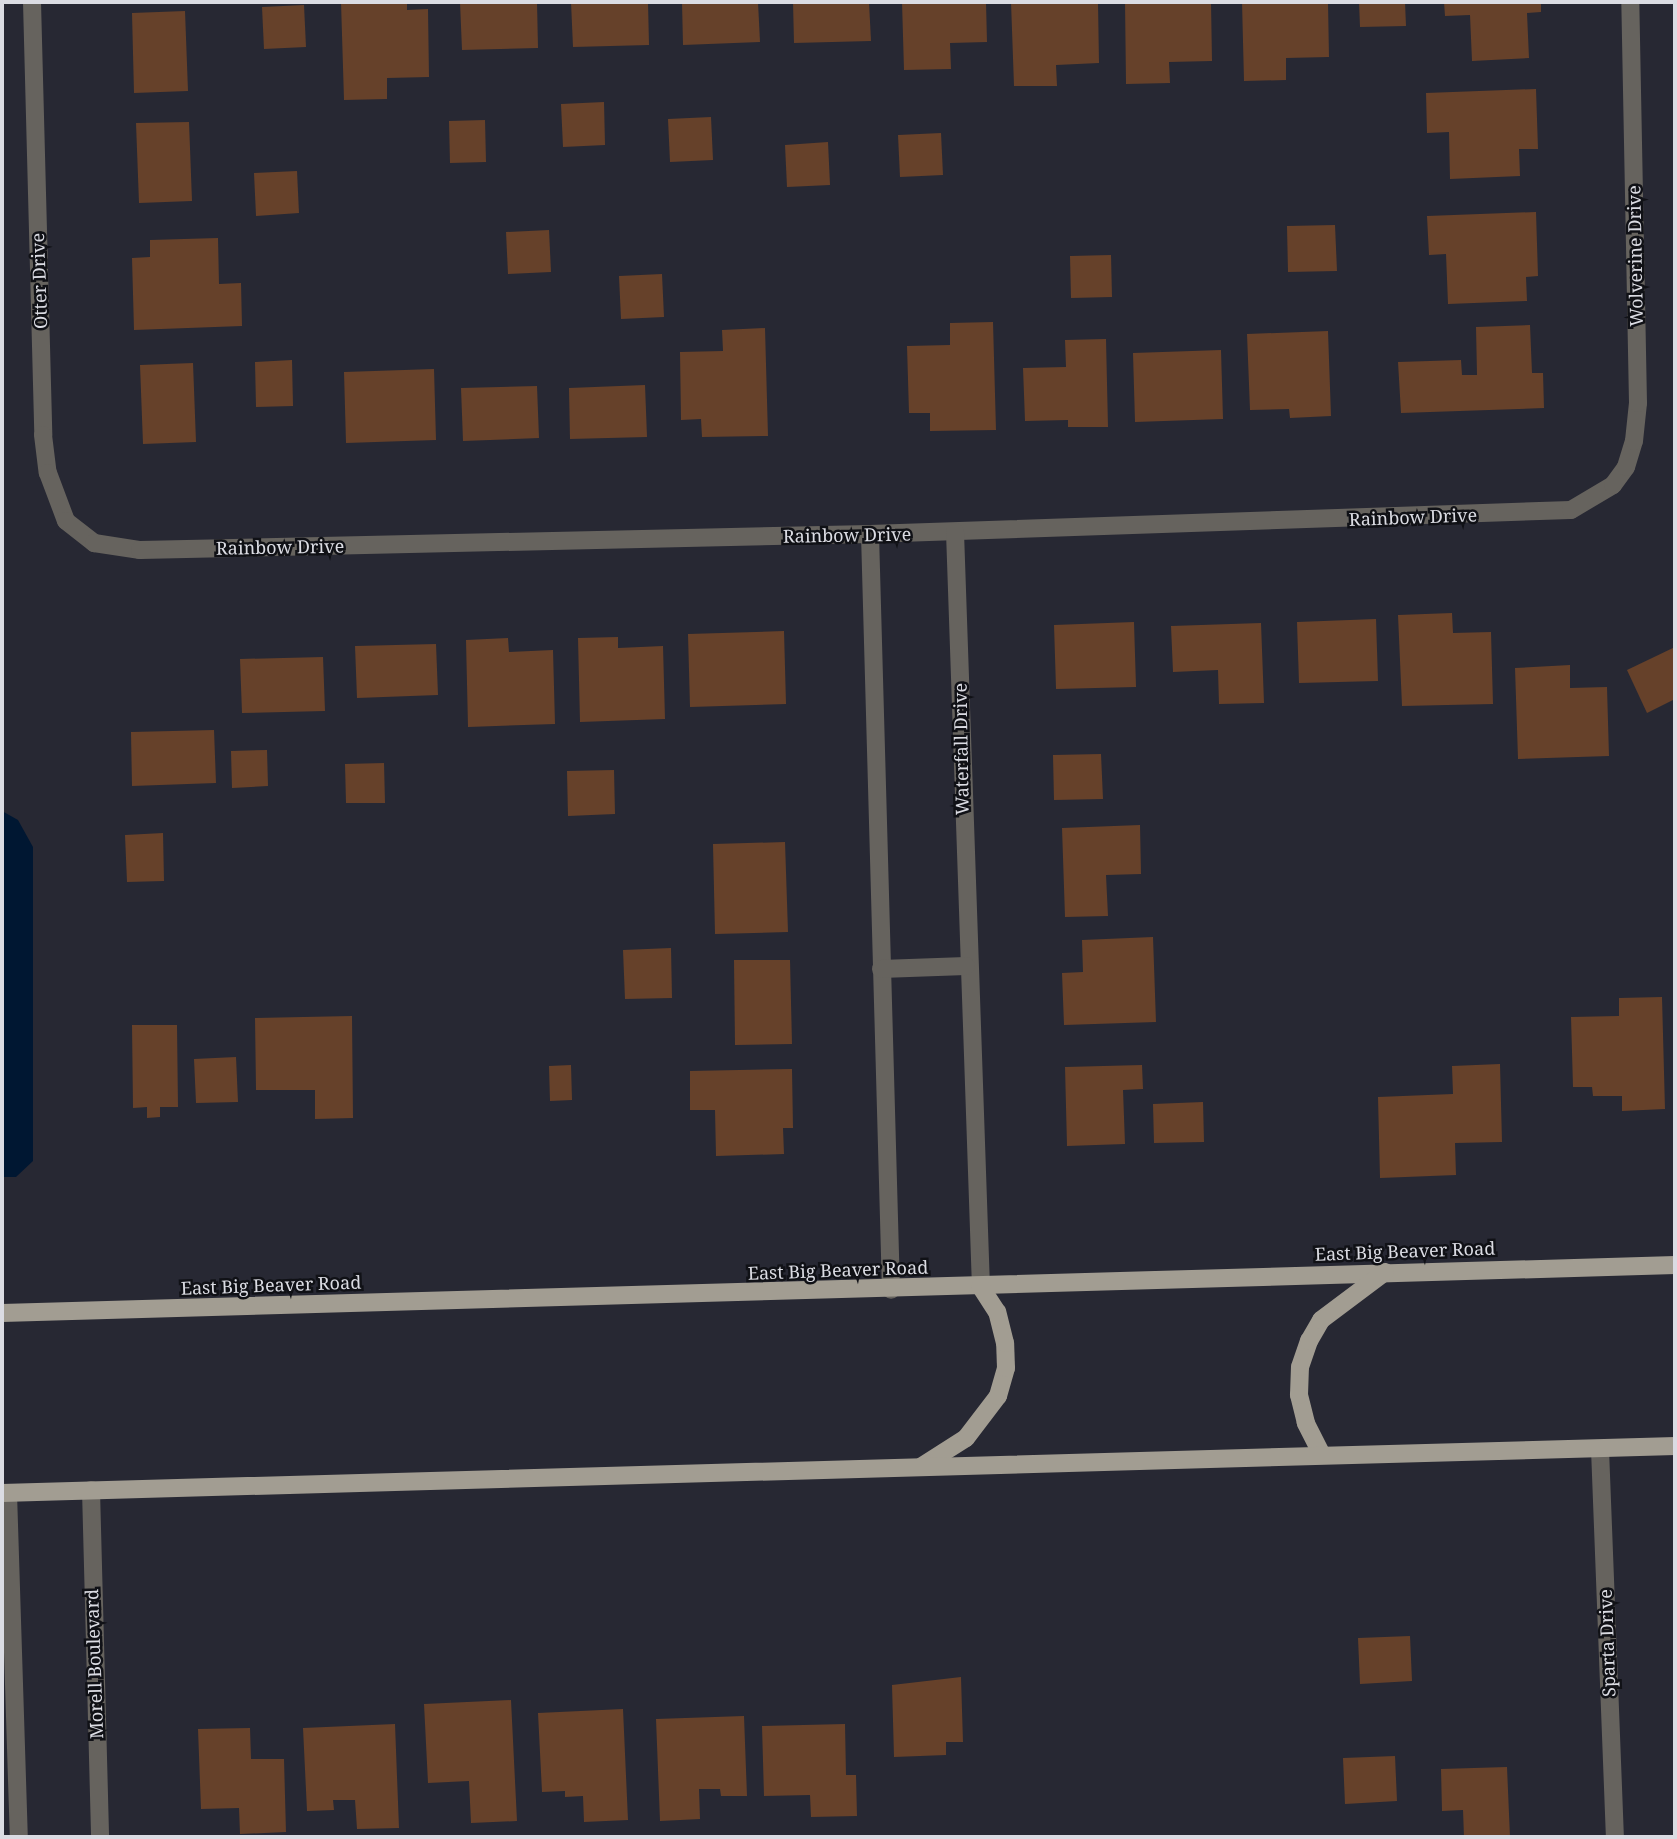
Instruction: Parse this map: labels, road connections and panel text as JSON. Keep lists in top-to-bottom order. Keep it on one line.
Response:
{"streets":{"main road":["East Big Beaver Road"],"street":["Wolverine Drive","Otter Drive","Rainbow Drive","Waterfall Drive","Sparta Drive","Morell Boulevard"]},"crossings":[["Wolverine Drive","Rainbow Drive"],["Otter Drive","Rainbow Drive"],["Rainbow Drive","Waterfall Drive"],["Waterfall Drive","East Big Beaver Road"]]}
